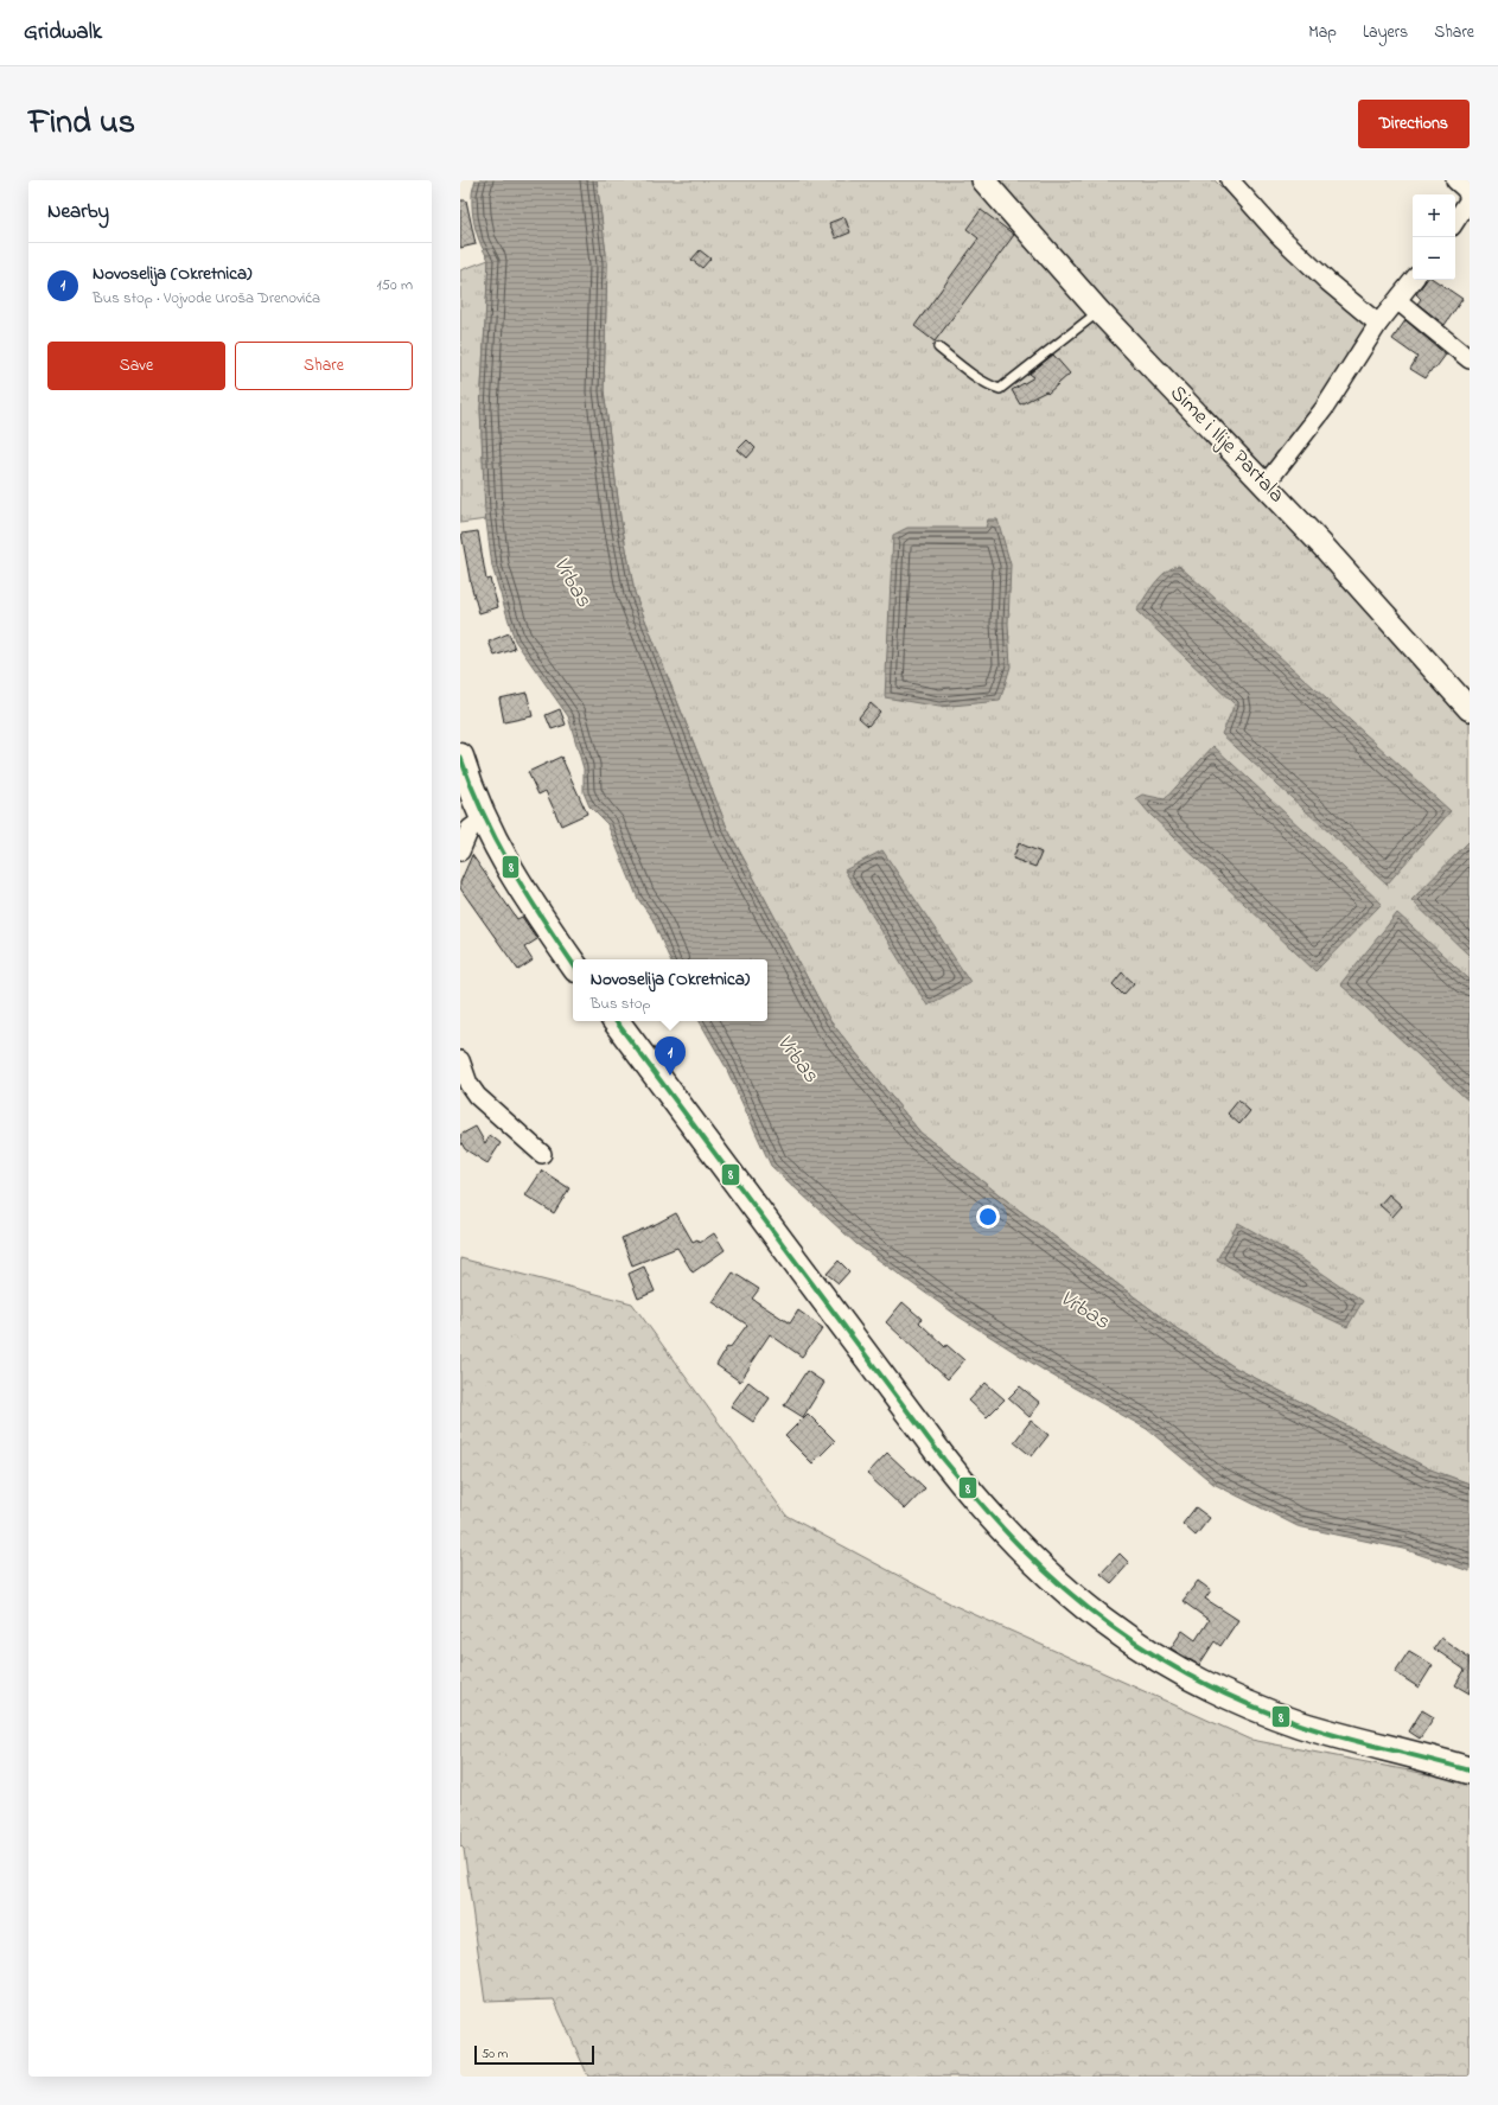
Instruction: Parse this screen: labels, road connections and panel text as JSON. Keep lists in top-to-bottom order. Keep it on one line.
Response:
{"streets":{"street":["Sime i Ilije Partala"]},"water":["Vrbas"],"lines":["transit line 8"],"scale_bar":"50 m","page":{"header":"Gridwalk","nav":["Map","Layers","Share"],"title":"Find us","buttons":["Directions",["Save","Share"]],"heading":"Nearby","map_buttons":["+","−"],"list":[{"mark":"1","name":"Novoselija (Okretnica)","note":"Bus stop · Vojvode Uroša Drenovića","value":"150 m"}],"popup":["Novoselija (Okretnica)","Bus stop"],"pins":"1","scale":"50 m"}}
